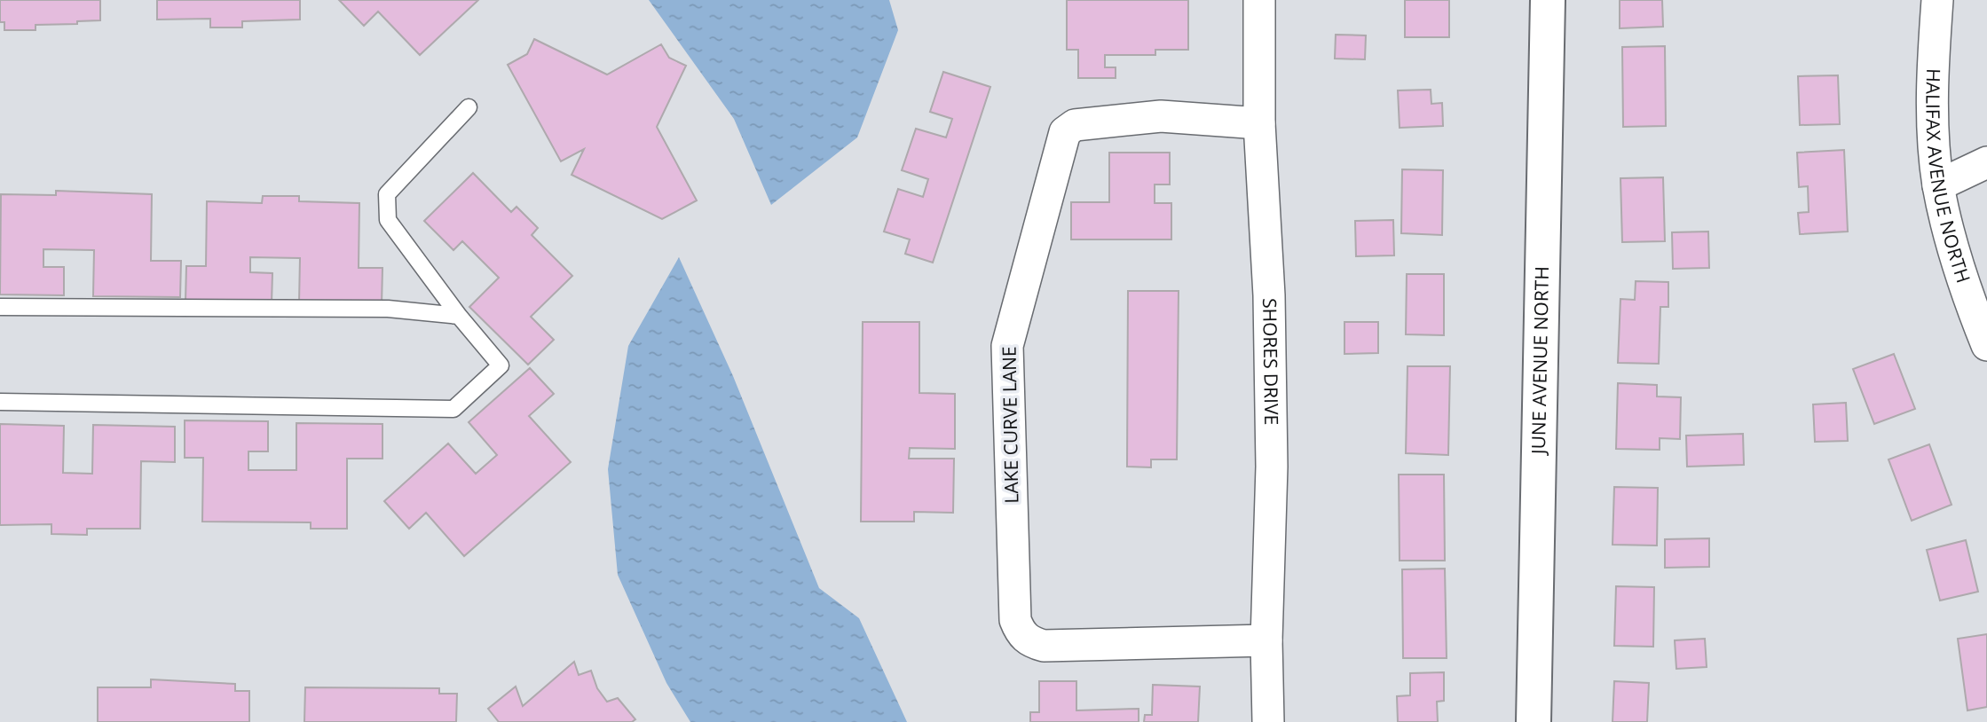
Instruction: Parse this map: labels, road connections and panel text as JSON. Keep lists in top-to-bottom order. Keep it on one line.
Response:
{"streets":{"street":["HALIFAX AVENUE NORTH","SHORES DRIVE","JUNE AVENUE NORTH","LAKE CURVE LANE"]},"crossings":[["SHORES DRIVE","LAKE CURVE LANE"]]}
